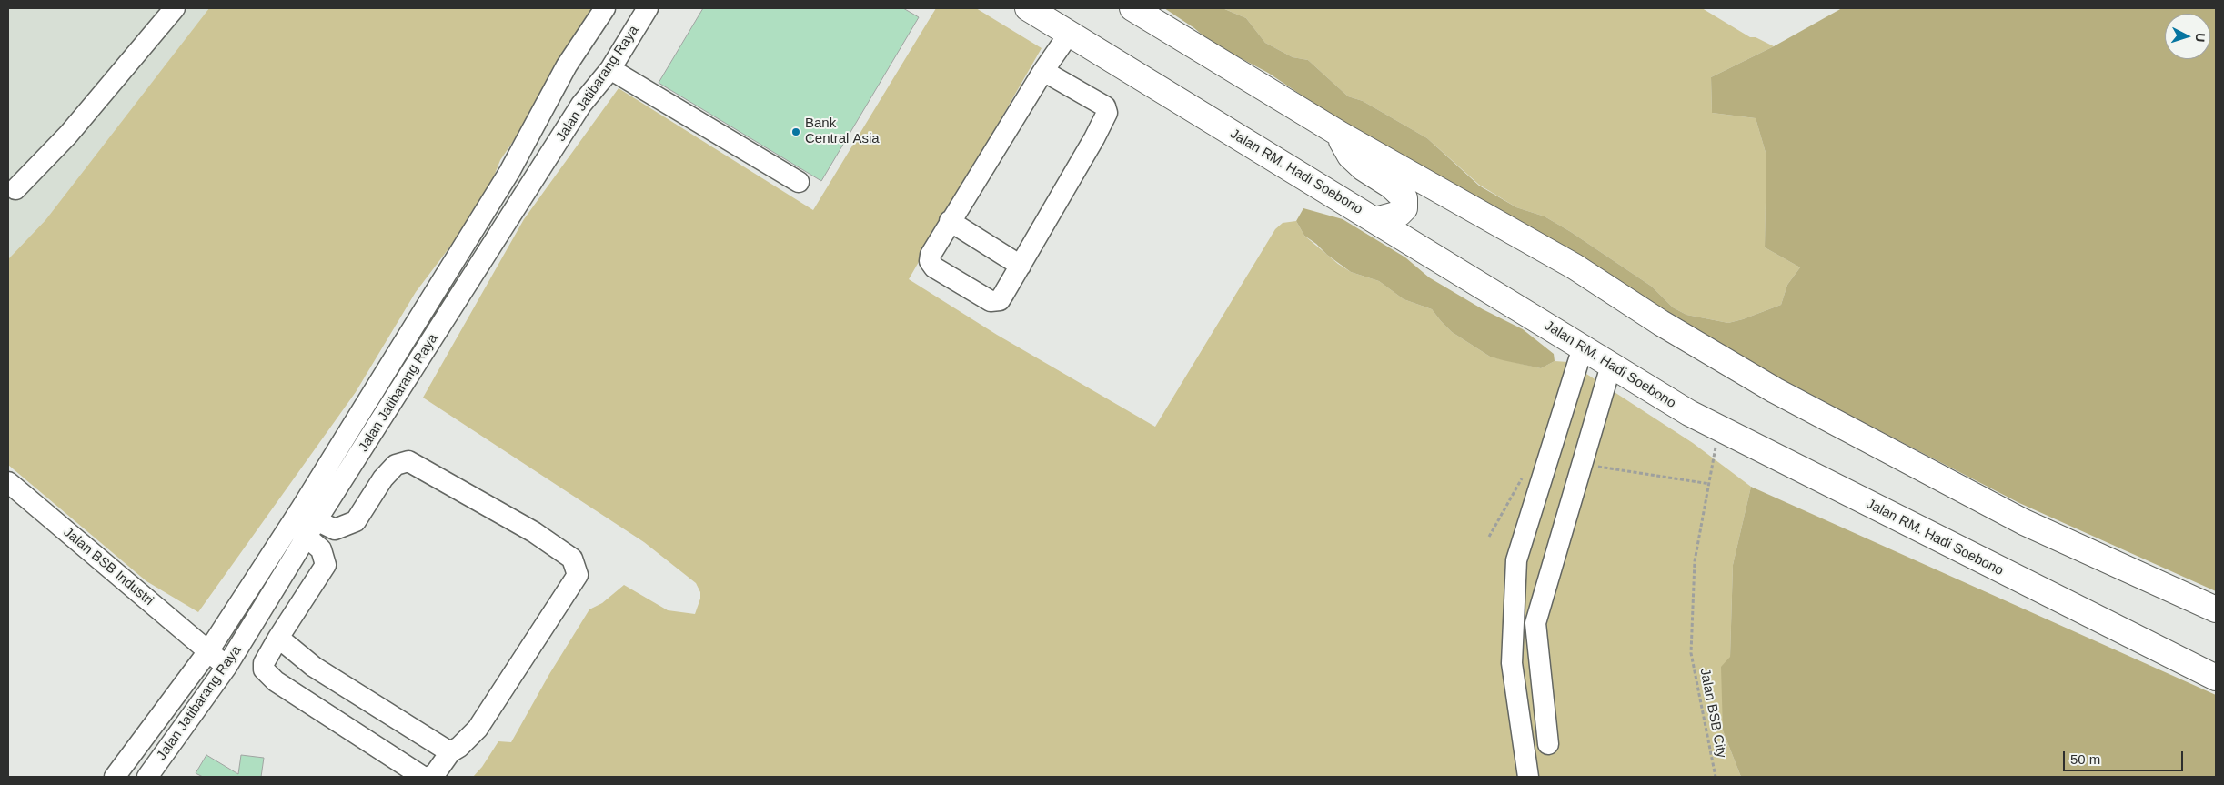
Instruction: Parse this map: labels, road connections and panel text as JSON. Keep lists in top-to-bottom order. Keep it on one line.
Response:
{"streets":{"main road":["Jalan RM. Hadi Soebono"],"street":["Jalan Jatibarang Raya","Jalan BSB Industri"],"path":["Jalan BSB City"]},"crossings":[["Jalan Jatibarang Raya","Jalan BSB Industri"],["Jalan RM. Hadi Soebono","Jalan BSB City"]],"places":["Bank Central Asia"],"scale_bar":"50 m","north":"right"}
